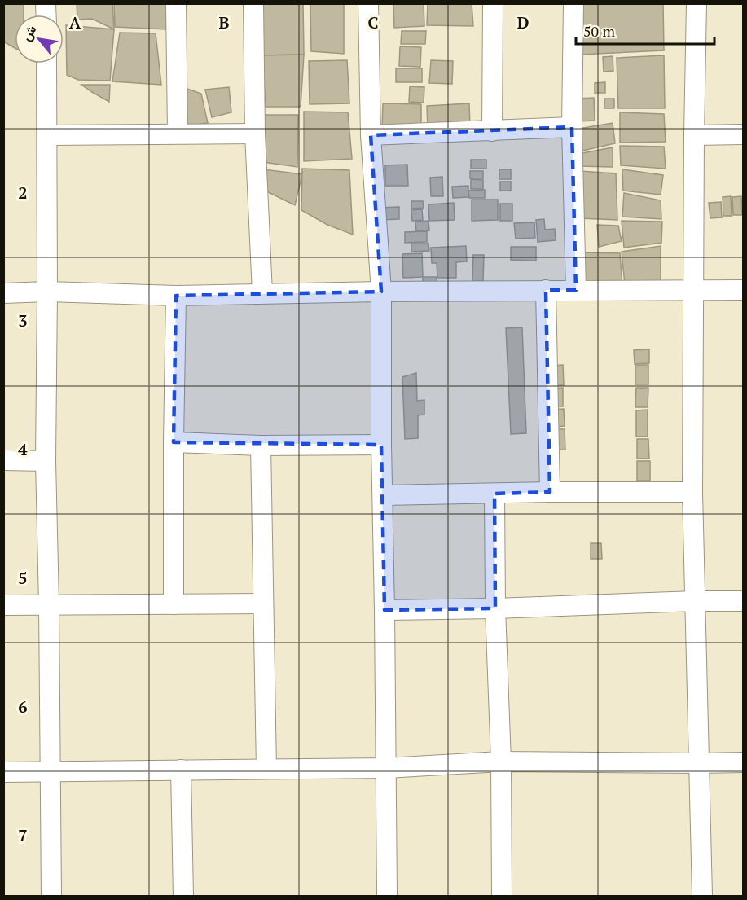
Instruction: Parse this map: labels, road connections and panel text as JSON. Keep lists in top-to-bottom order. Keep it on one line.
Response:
{"scale_bar":"50 m","north":"top left","grid":{"columns":["A","B","C","D"],"rows":["2","3","4","5","6","7"]}}
